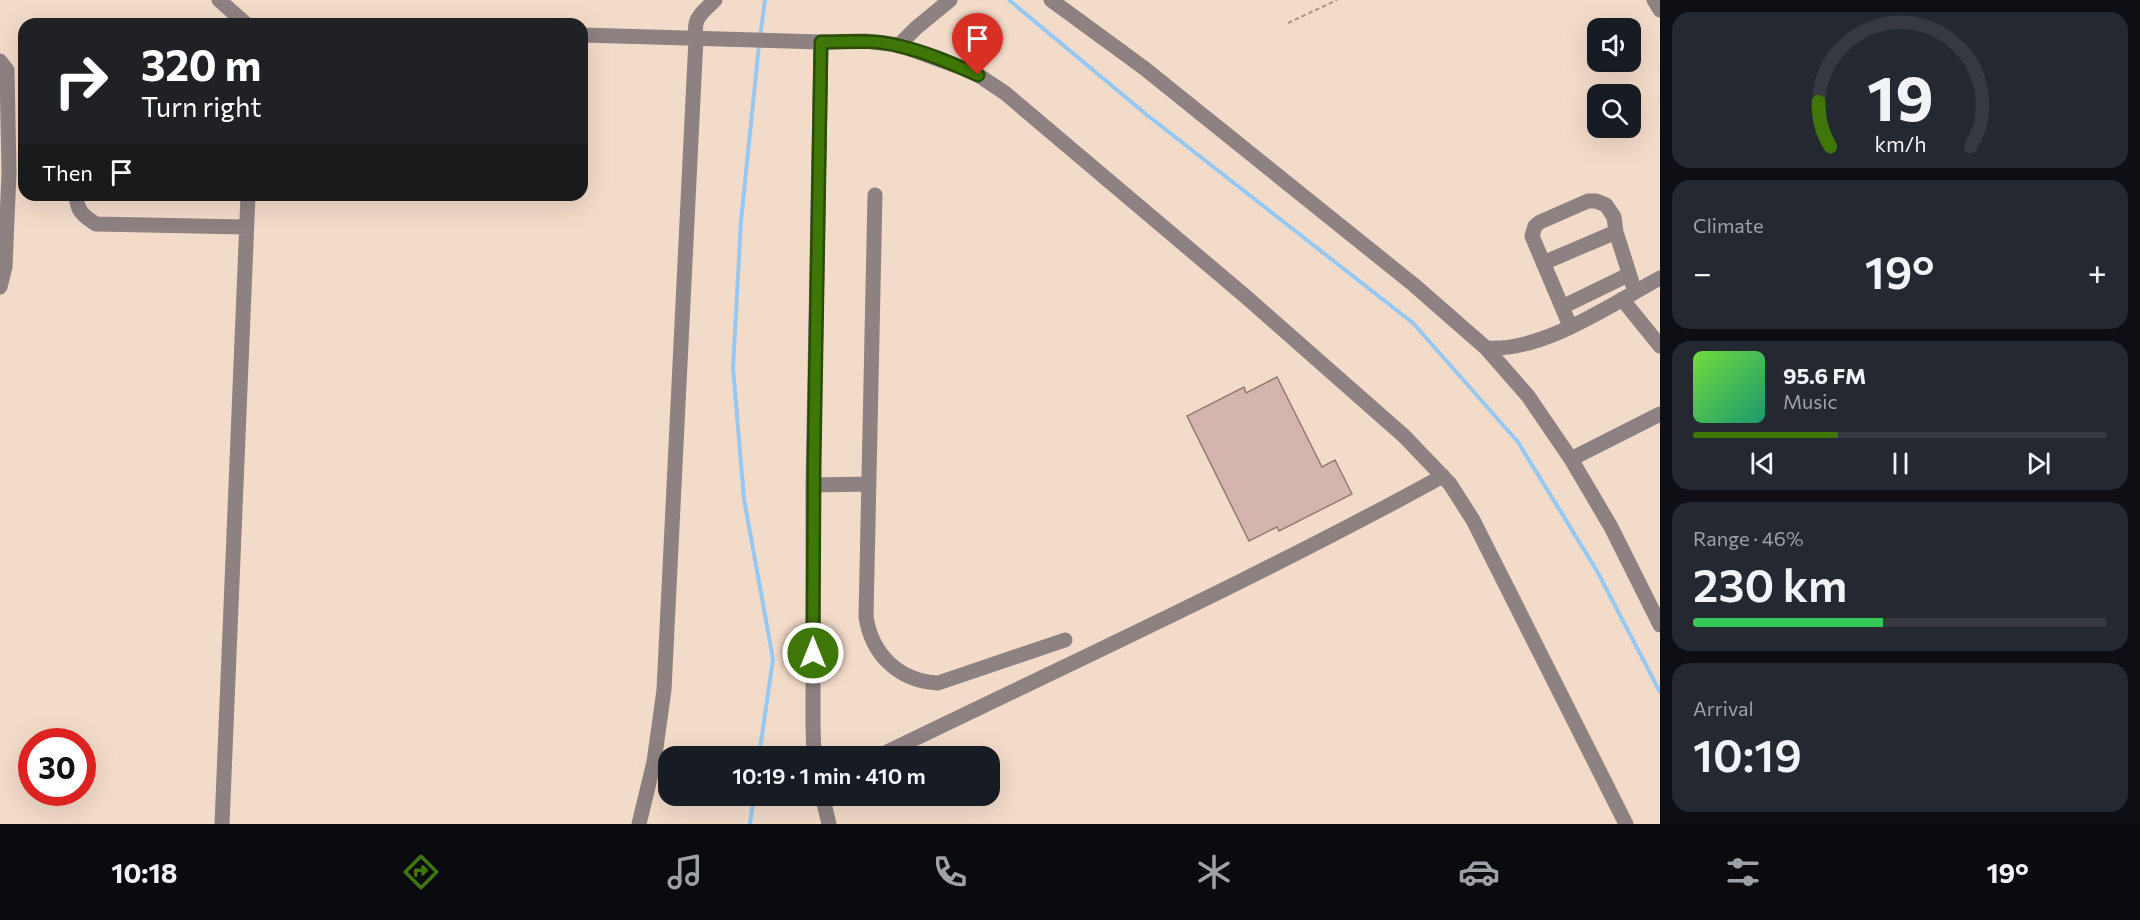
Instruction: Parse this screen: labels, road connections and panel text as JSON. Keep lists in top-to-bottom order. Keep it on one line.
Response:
{"page":{"turn":["320 m","Turn right"],"then":"Then","tile":["Climate",["Range · 46%","230 km"],["Arrival","10:19"]],"heat":["−","19°","+"],"song":["95.6 FM","Music"],"limit":"30","trip":"10:19 · 1 min · 410 m","tabs":["10:18","19°"],"gauge":["19","km/h"]}}
